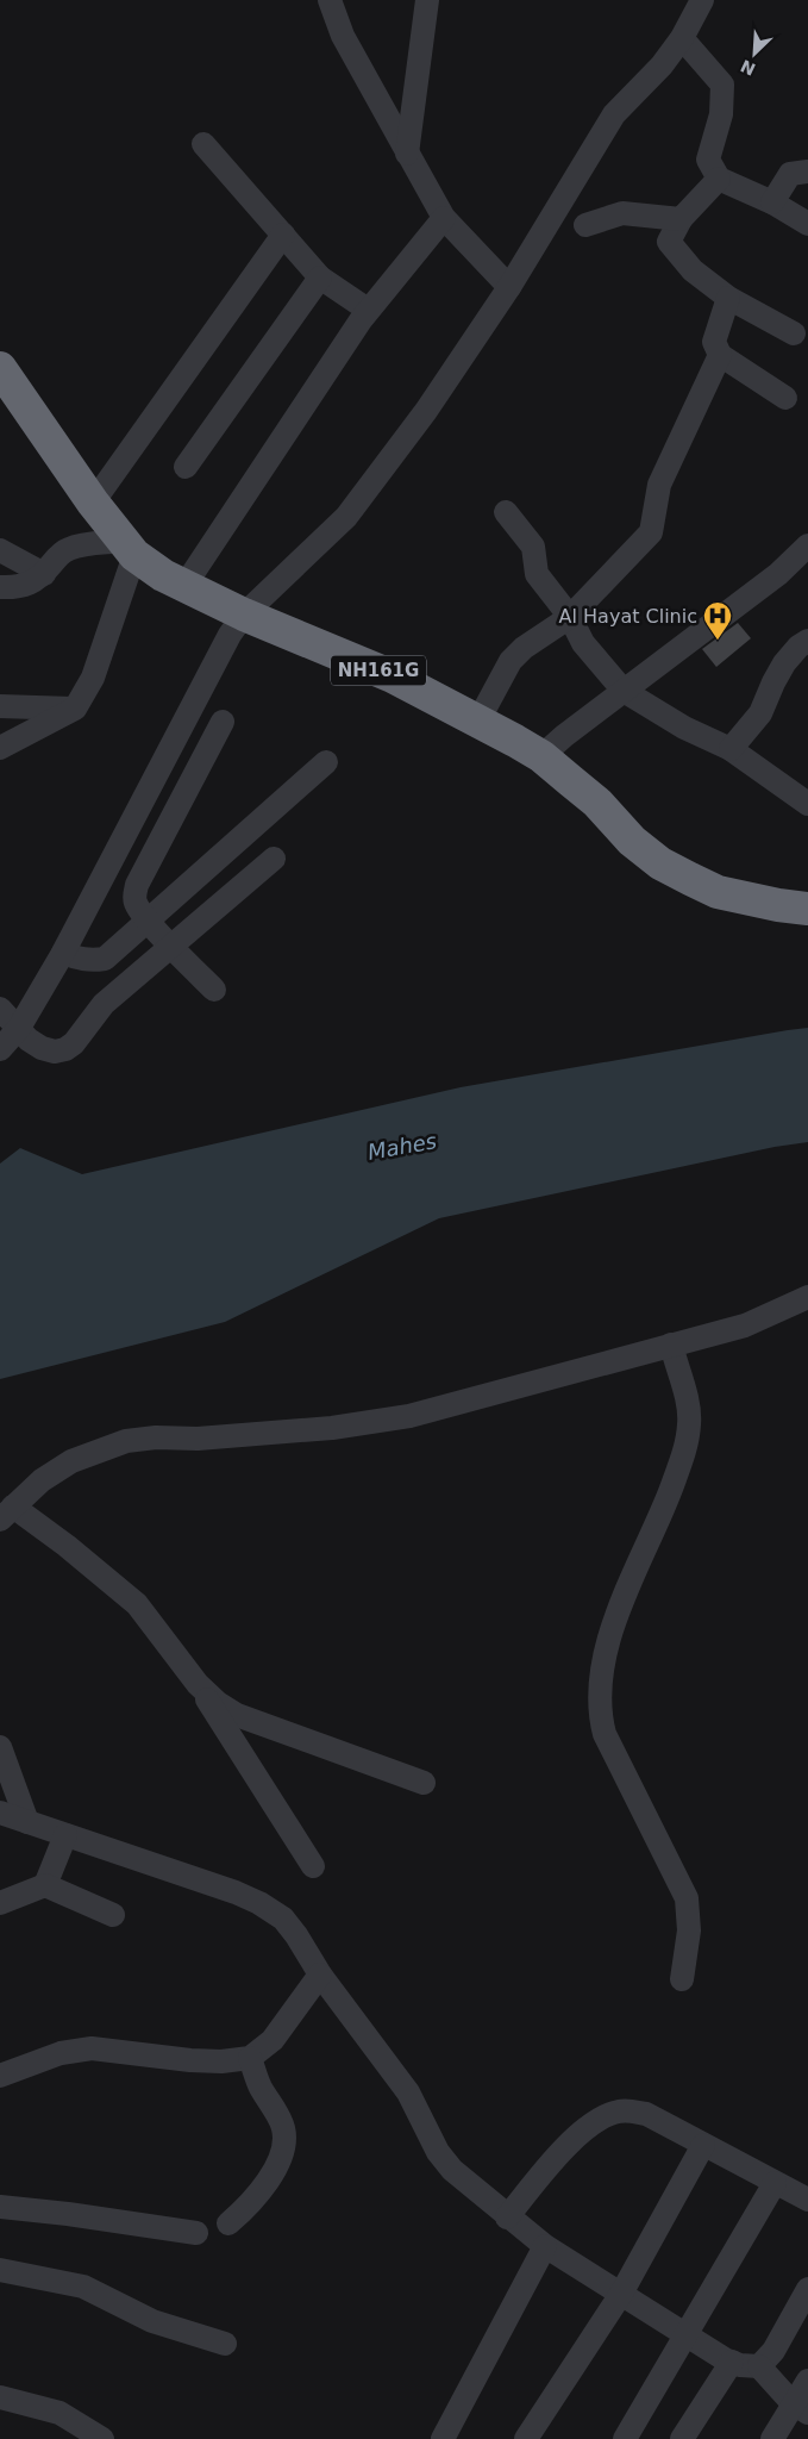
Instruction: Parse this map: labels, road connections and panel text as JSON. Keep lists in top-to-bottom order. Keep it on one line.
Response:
{"streets":{"highway":["NH161G"]},"water":["Mahes"],"places":{"hospital":["Al Hayat Clinic"]},"north":"bottom left"}
